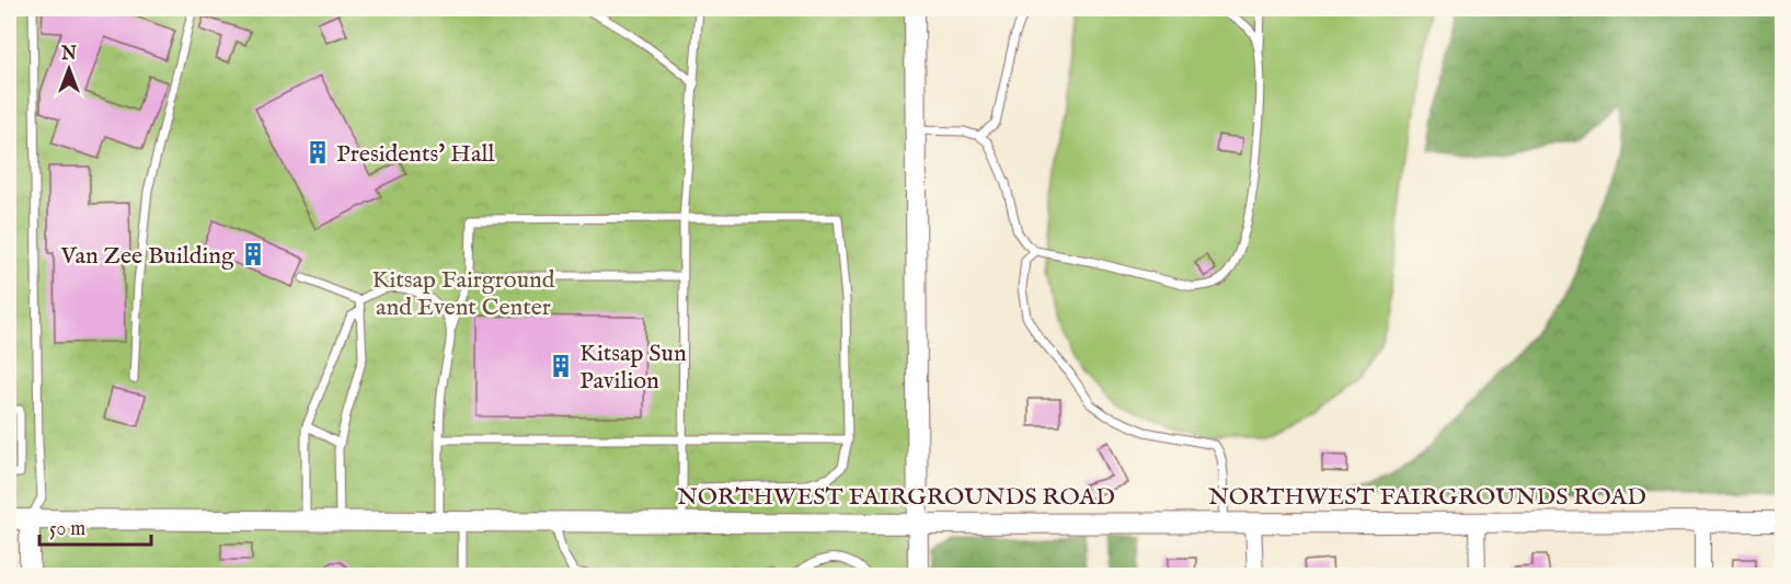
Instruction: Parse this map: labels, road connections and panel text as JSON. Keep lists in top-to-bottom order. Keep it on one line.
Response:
{"streets":{"main road":["NORTHWEST FAIRGROUNDS ROAD"]},"parks":["Kitsap Fairground and Event Center"],"places":{"building":["Presidents' Hall","Van Zee Building","Kitsap Sun Pavilion"]},"scale_bar":"50 m","north":"top"}
